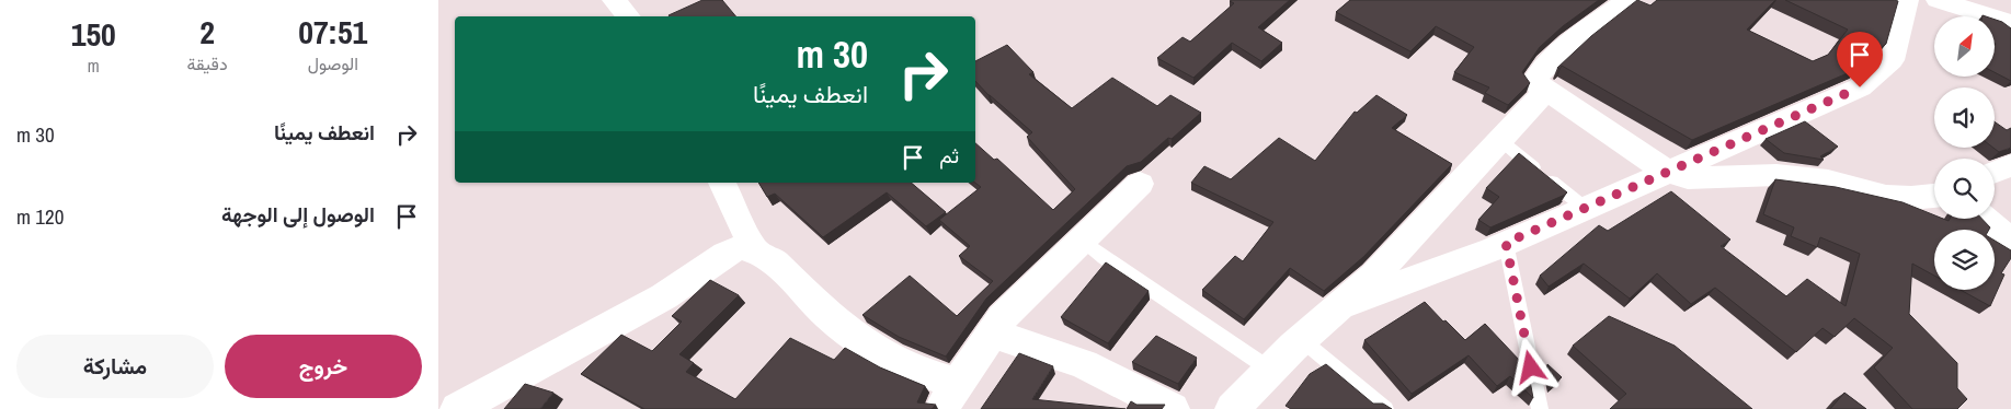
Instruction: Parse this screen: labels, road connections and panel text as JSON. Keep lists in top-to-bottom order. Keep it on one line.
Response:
{"north":"top right","page":{"eta":["07:51","الوصول","2","دقيقة","150","m"],"turn":["30 m","انعطف يمينًا"],"list":[{"name":"انعطف يمينًا","value":"30 m"},{"name":"الوصول إلى الوجهة","value":"120 m"}],"then":"ثم","buttons":["خروج","مشاركة"]}}
